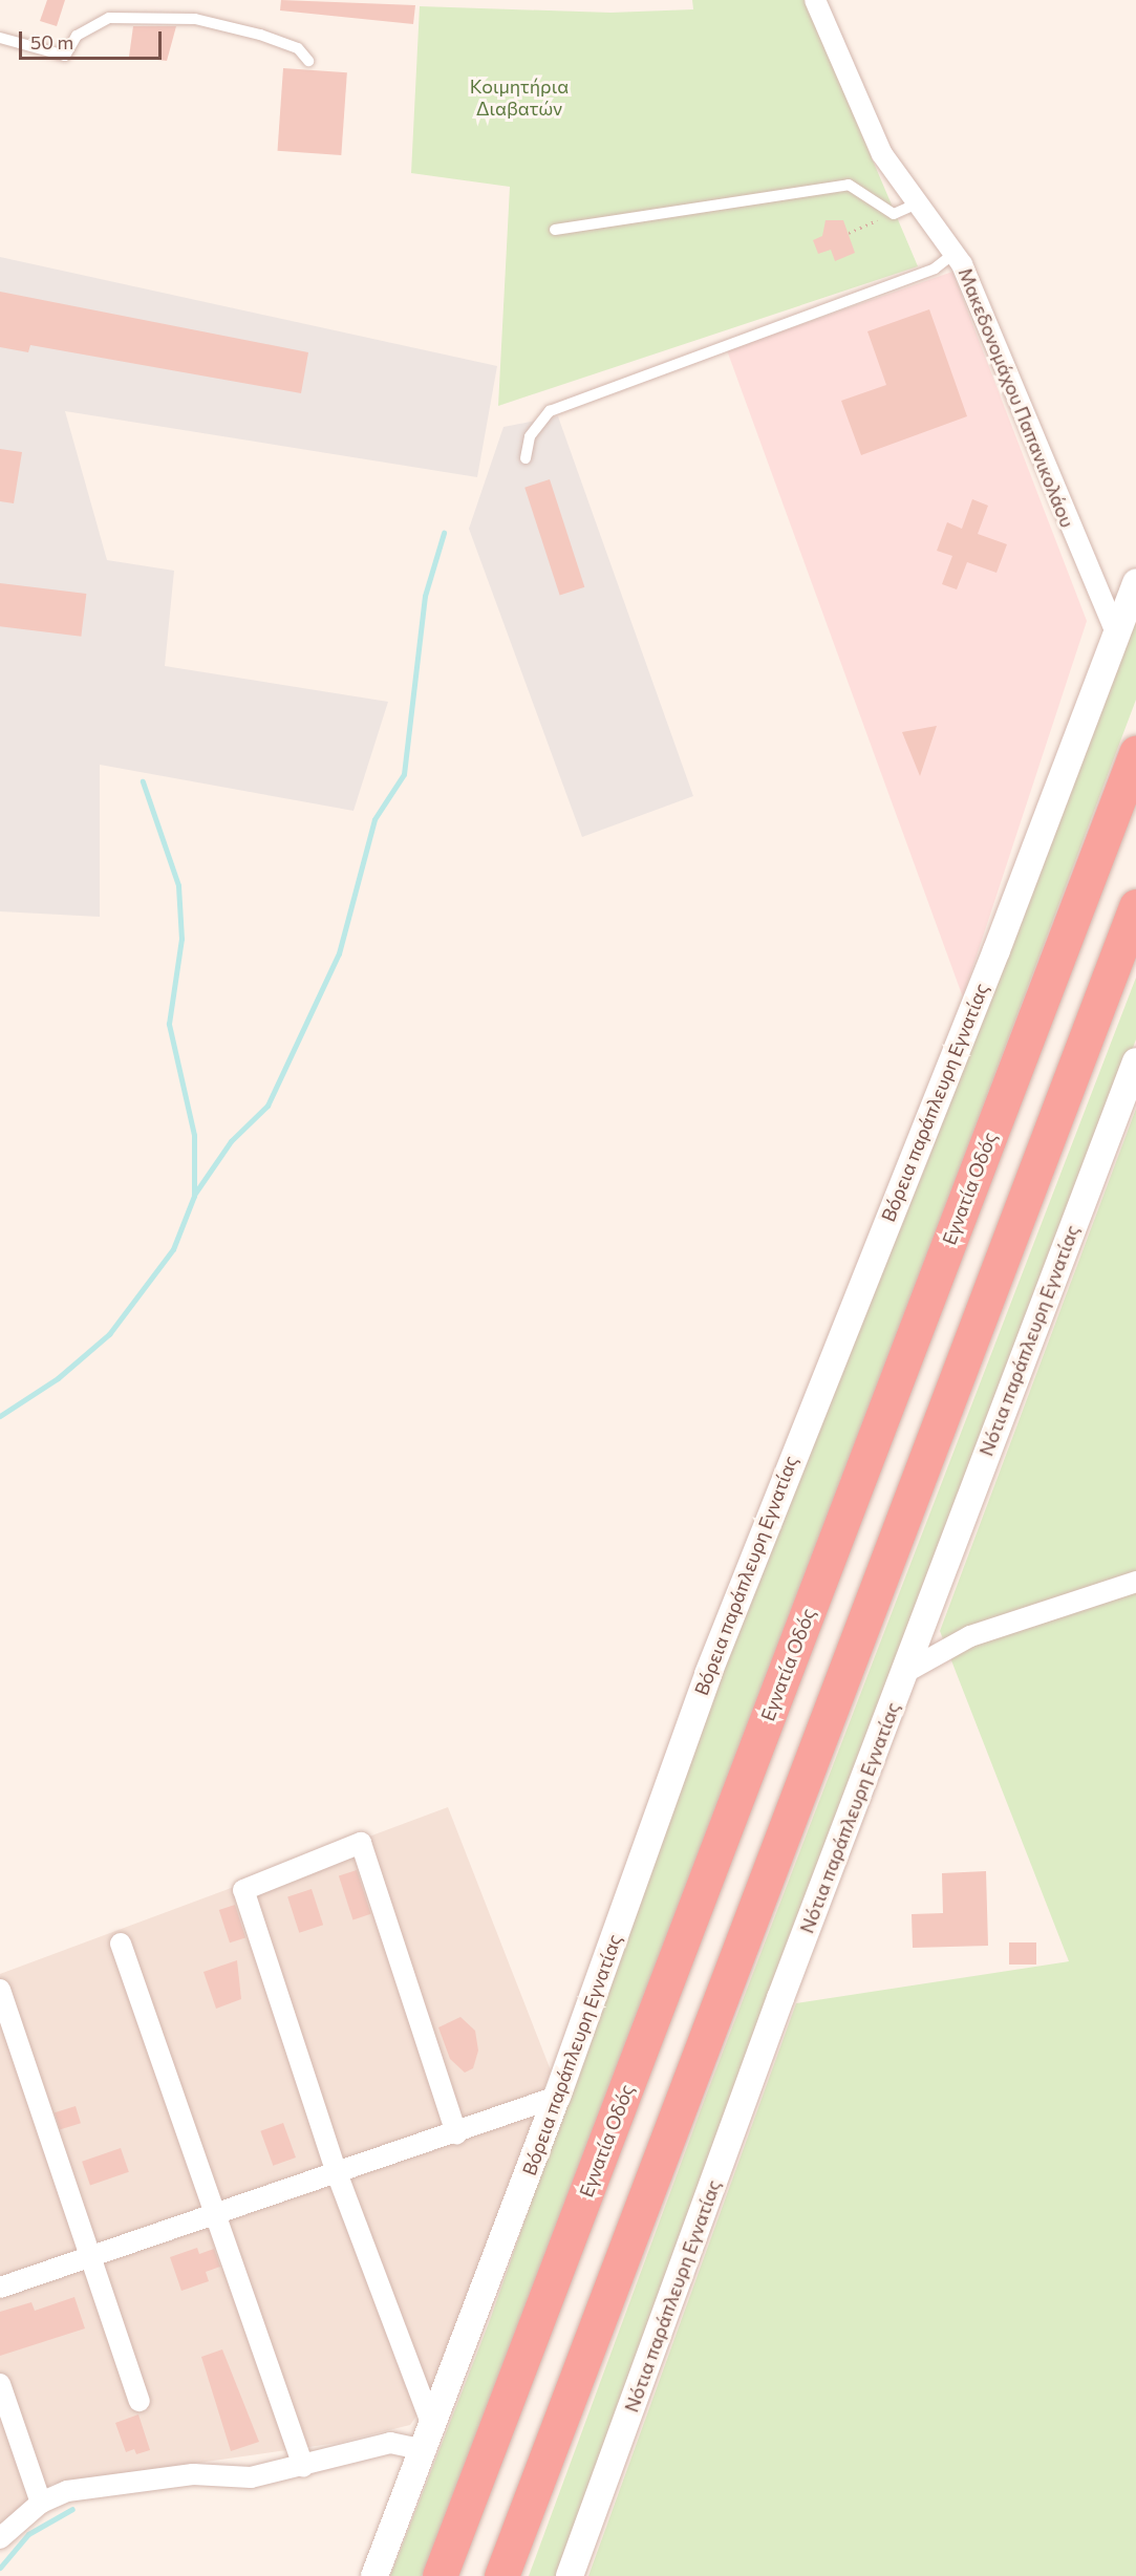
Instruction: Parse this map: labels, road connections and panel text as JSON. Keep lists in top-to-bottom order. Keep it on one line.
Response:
{"streets":{"highway":["Εγνατία Οδός"],"street":["Μακεδονομάχου Παπανικολάου","Βόρεια παράπλευρη Εγνατίας","Νότια παράπλευρη Εγνατίας"]},"crossings":[["Μακεδονομάχου Παπανικολάου","Βόρεια παράπλευρη Εγνατίας"]],"parks":["Κοιμητήρια Διαβατών"],"scale_bar":"50 m"}
